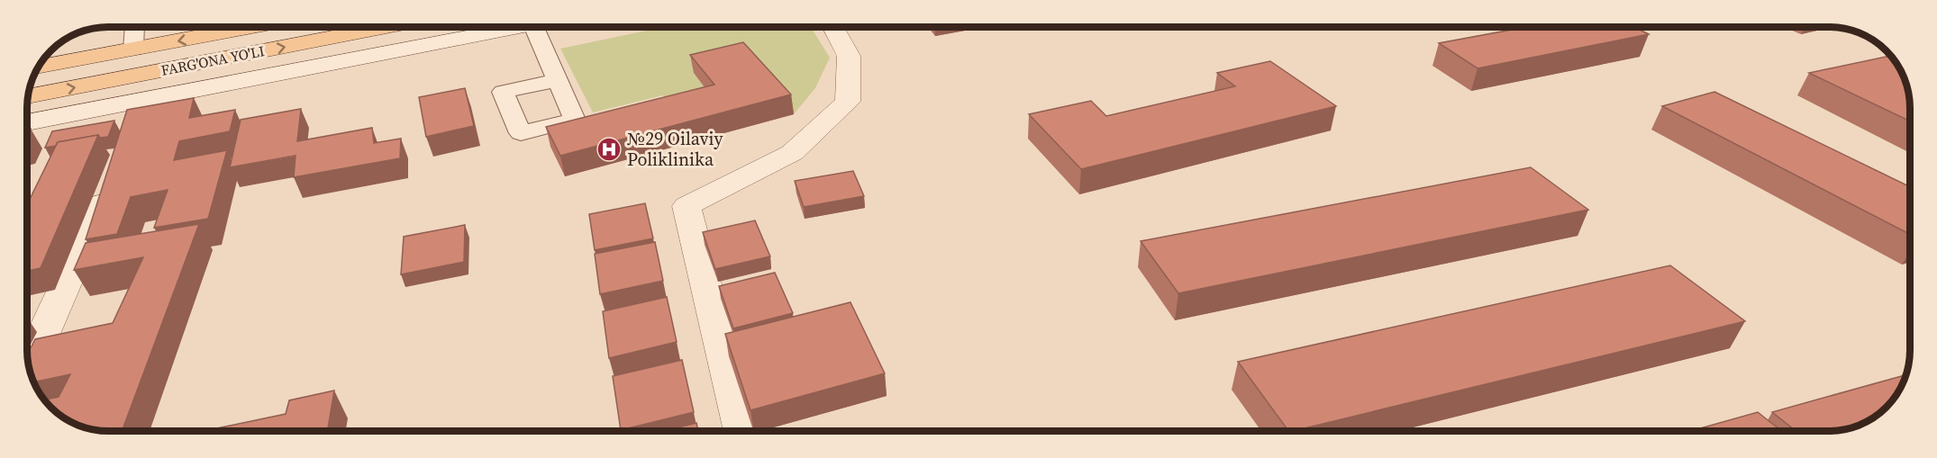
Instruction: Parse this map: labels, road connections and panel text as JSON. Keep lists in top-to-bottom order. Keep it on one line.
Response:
{"streets":{"main road":["FARG'ONA YO'LI"]},"places":{"hospital":["№29 Oilaviy Poliklinika"]}}
